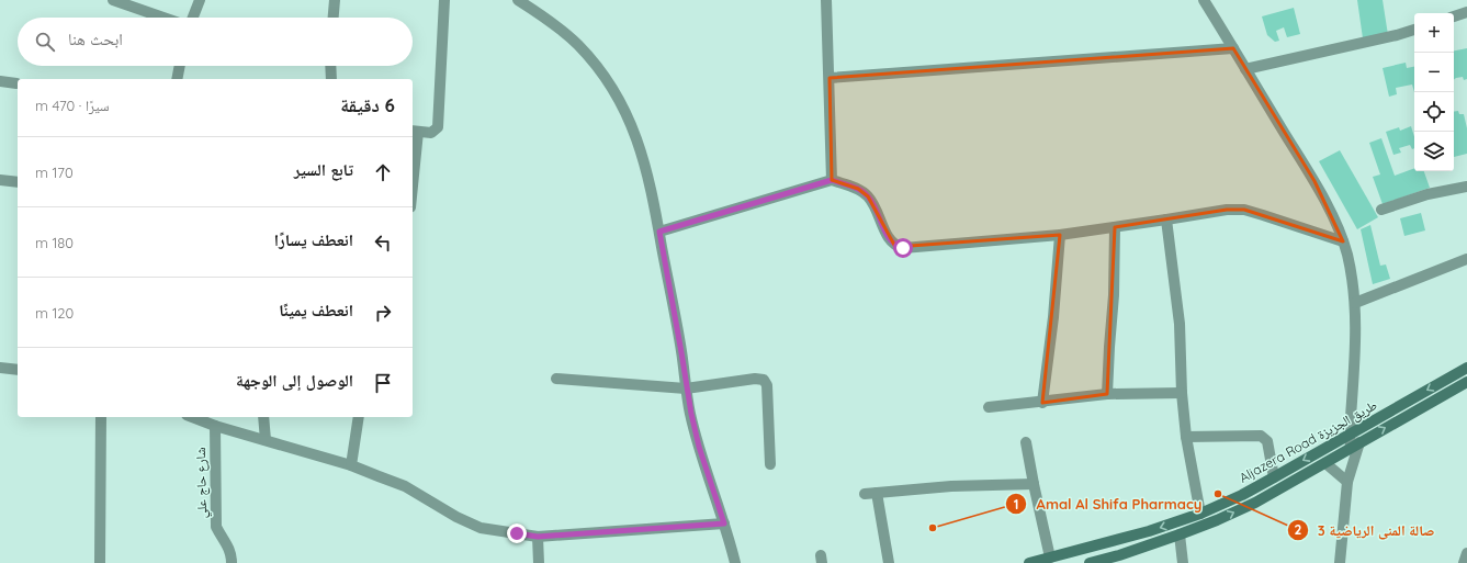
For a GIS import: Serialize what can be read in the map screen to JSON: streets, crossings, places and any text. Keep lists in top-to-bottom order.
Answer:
{
  "streets": {
    "main road": ["Aljazera Road طريق الجزيزة"],
    "street": ["شارع حاج علي"]
  },
  "places": ["صالة المنى الرياضية 3", "Amal Al Shifa Pharmacy"],
  "page": {
    "map_buttons": ["+", "−"],
    "search": "ابحث هنا",
    "heading": ["6 دقيقة", "سيرًا · 470 m"],
    "list": [
      ["تابع السير", "170 m"],
      ["انعطف يسارًا", "180 m"],
      ["انعطف يمينًا", "120 m"],
      "الوصول إلى الوجهة"
    ]
  }
}
